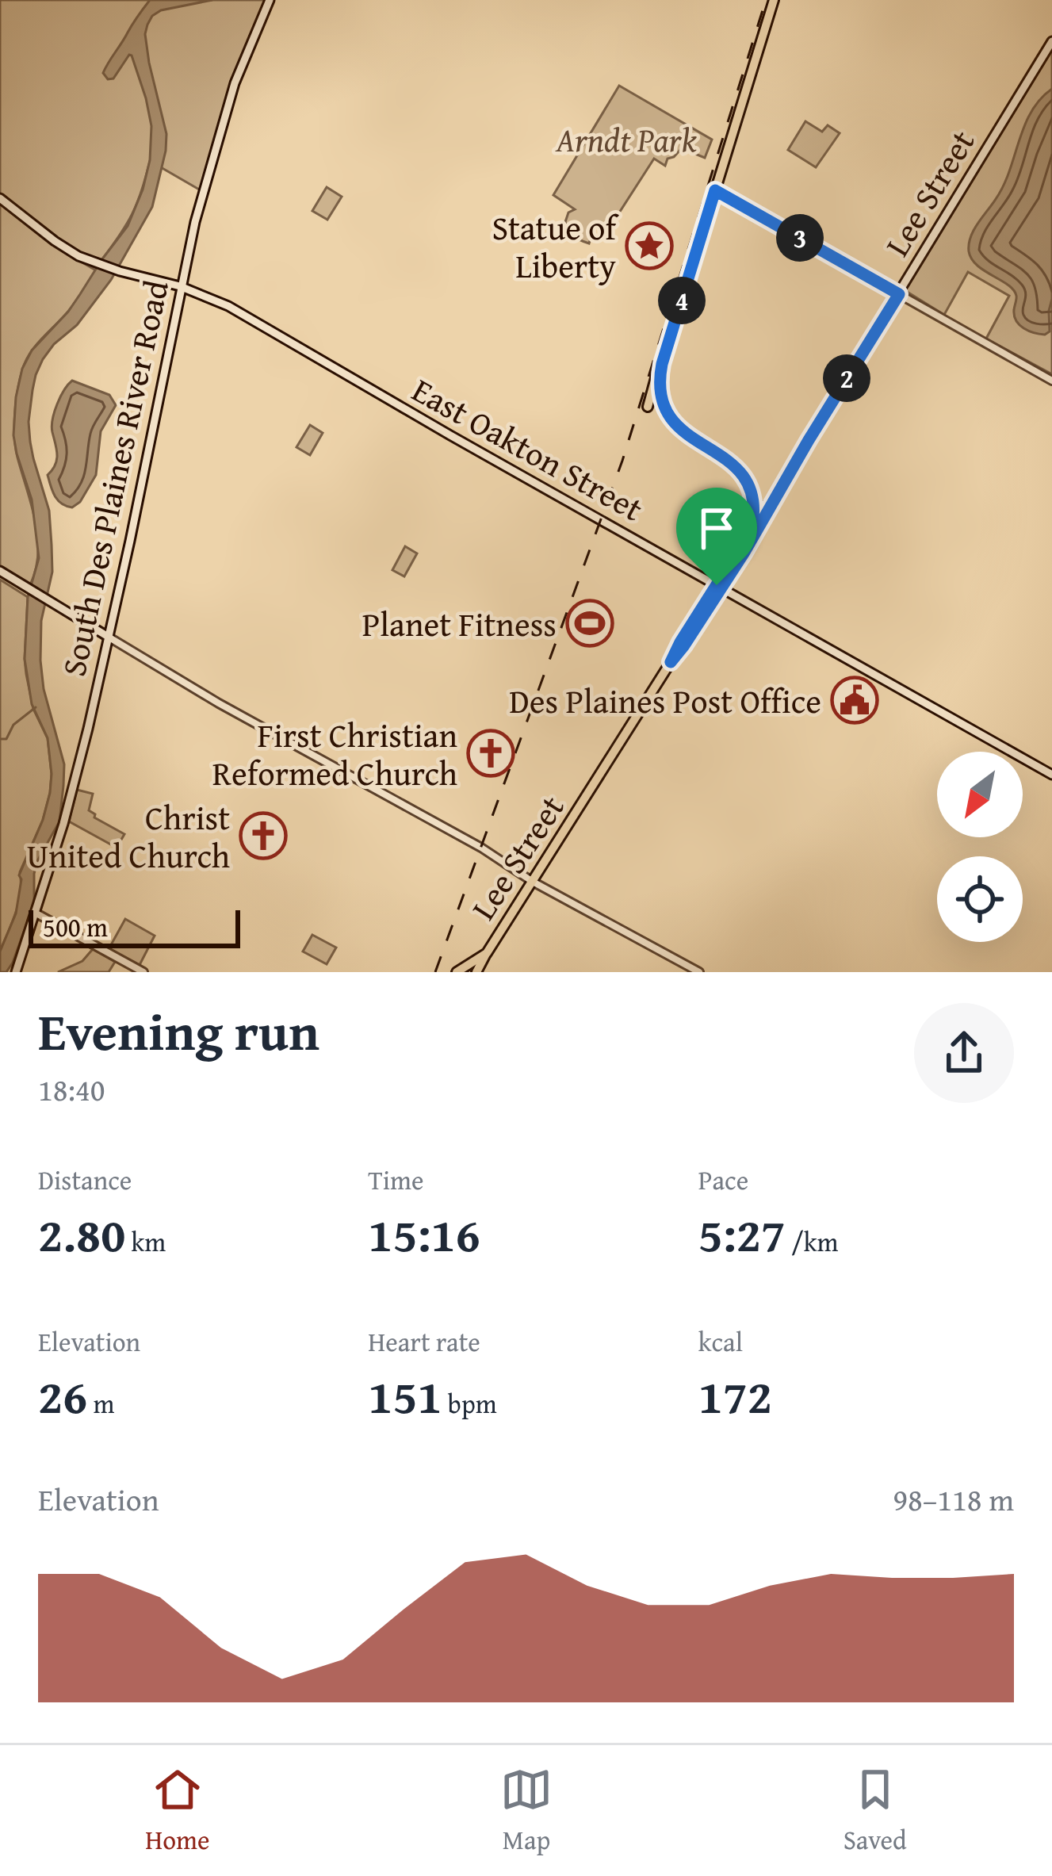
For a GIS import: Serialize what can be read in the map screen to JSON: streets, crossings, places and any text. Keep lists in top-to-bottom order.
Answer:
{
  "streets": {
    "main road": ["Lee Street", "East Oakton Street", "South Des Plaines River Road"]
  },
  "crossings": [
    ["Lee Street", "East Oakton Street"],
    ["East Oakton Street", "South Des Plaines River Road"]
  ],
  "parks": ["Arndt Park"],
  "places": {
    "place": ["Statue of Liberty"],
    "sports": ["Planet Fitness"],
    "public building": ["Des Plaines Post Office"],
    "church": ["First Christian Reformed Church", "Christ United Church"]
  },
  "scale_bar": "500 m",
  "north": "bottom left",
  "page": {
    "pins": ["3", "4", "2"],
    "scale": "500 m",
    "heading": ["Evening run", "18:40"],
    "stats": [
      ["Distance", "2.80 km"],
      ["Time", "15:16"],
      ["Pace", "5:27 /km"],
      ["Elevation", "26 m"],
      ["Heart rate", "151 bpm"],
      ["kcal", "172"]
    ],
    "chart": ["Elevation", "98–118 m"],
    "tabs": ["Home", "Map", "Saved"]
  }
}
